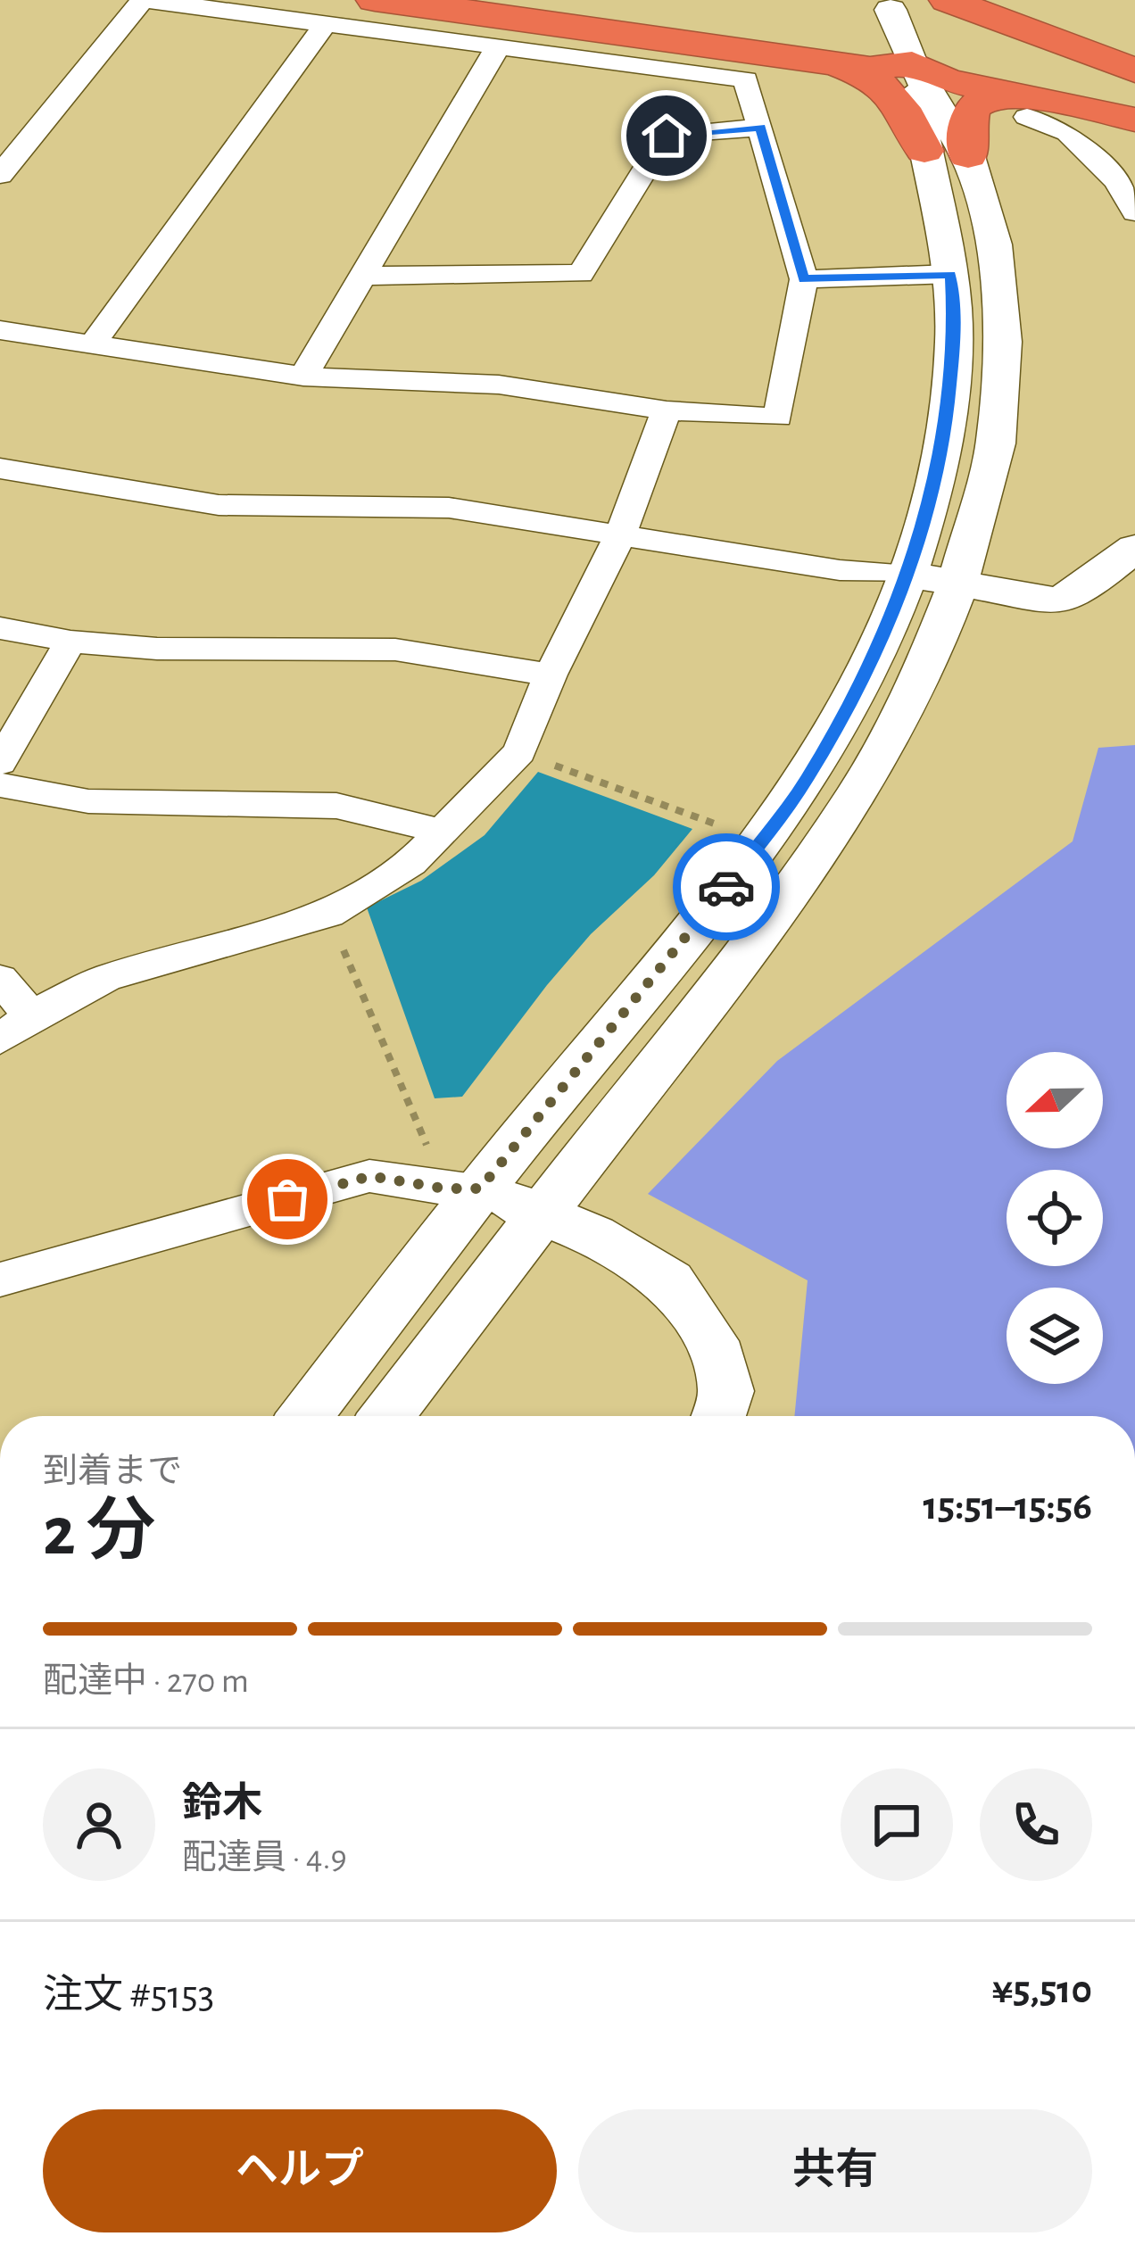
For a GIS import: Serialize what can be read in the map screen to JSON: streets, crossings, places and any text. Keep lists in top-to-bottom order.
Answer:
{
  "north": "left",
  "page": {
    "heading": ["2 分", "到着まで", "15:51–15:56"],
    "panel": [
      "鈴木",
      "配達員 · 4.9",
      "注文 #5153",
      "¥5,510"
    ],
    "bar": "配達中 · 270 m",
    "buttons": ["ヘルプ", "共有"]
  }
}
